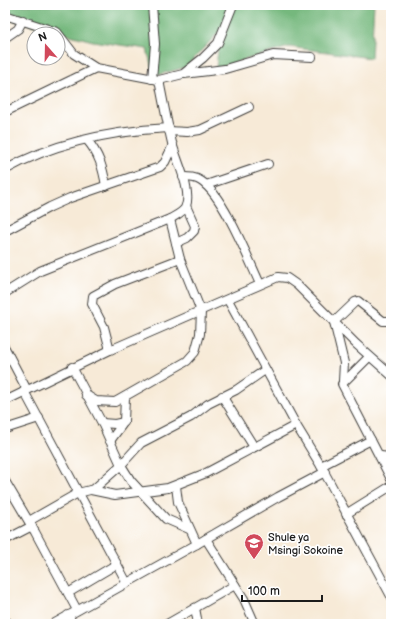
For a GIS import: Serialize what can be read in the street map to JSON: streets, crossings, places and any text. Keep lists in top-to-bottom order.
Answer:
{
  "places": {
    "school or university": ["Shule ya Msingi Sokoine"]
  },
  "scale_bar": "100 m",
  "north": "top"
}
